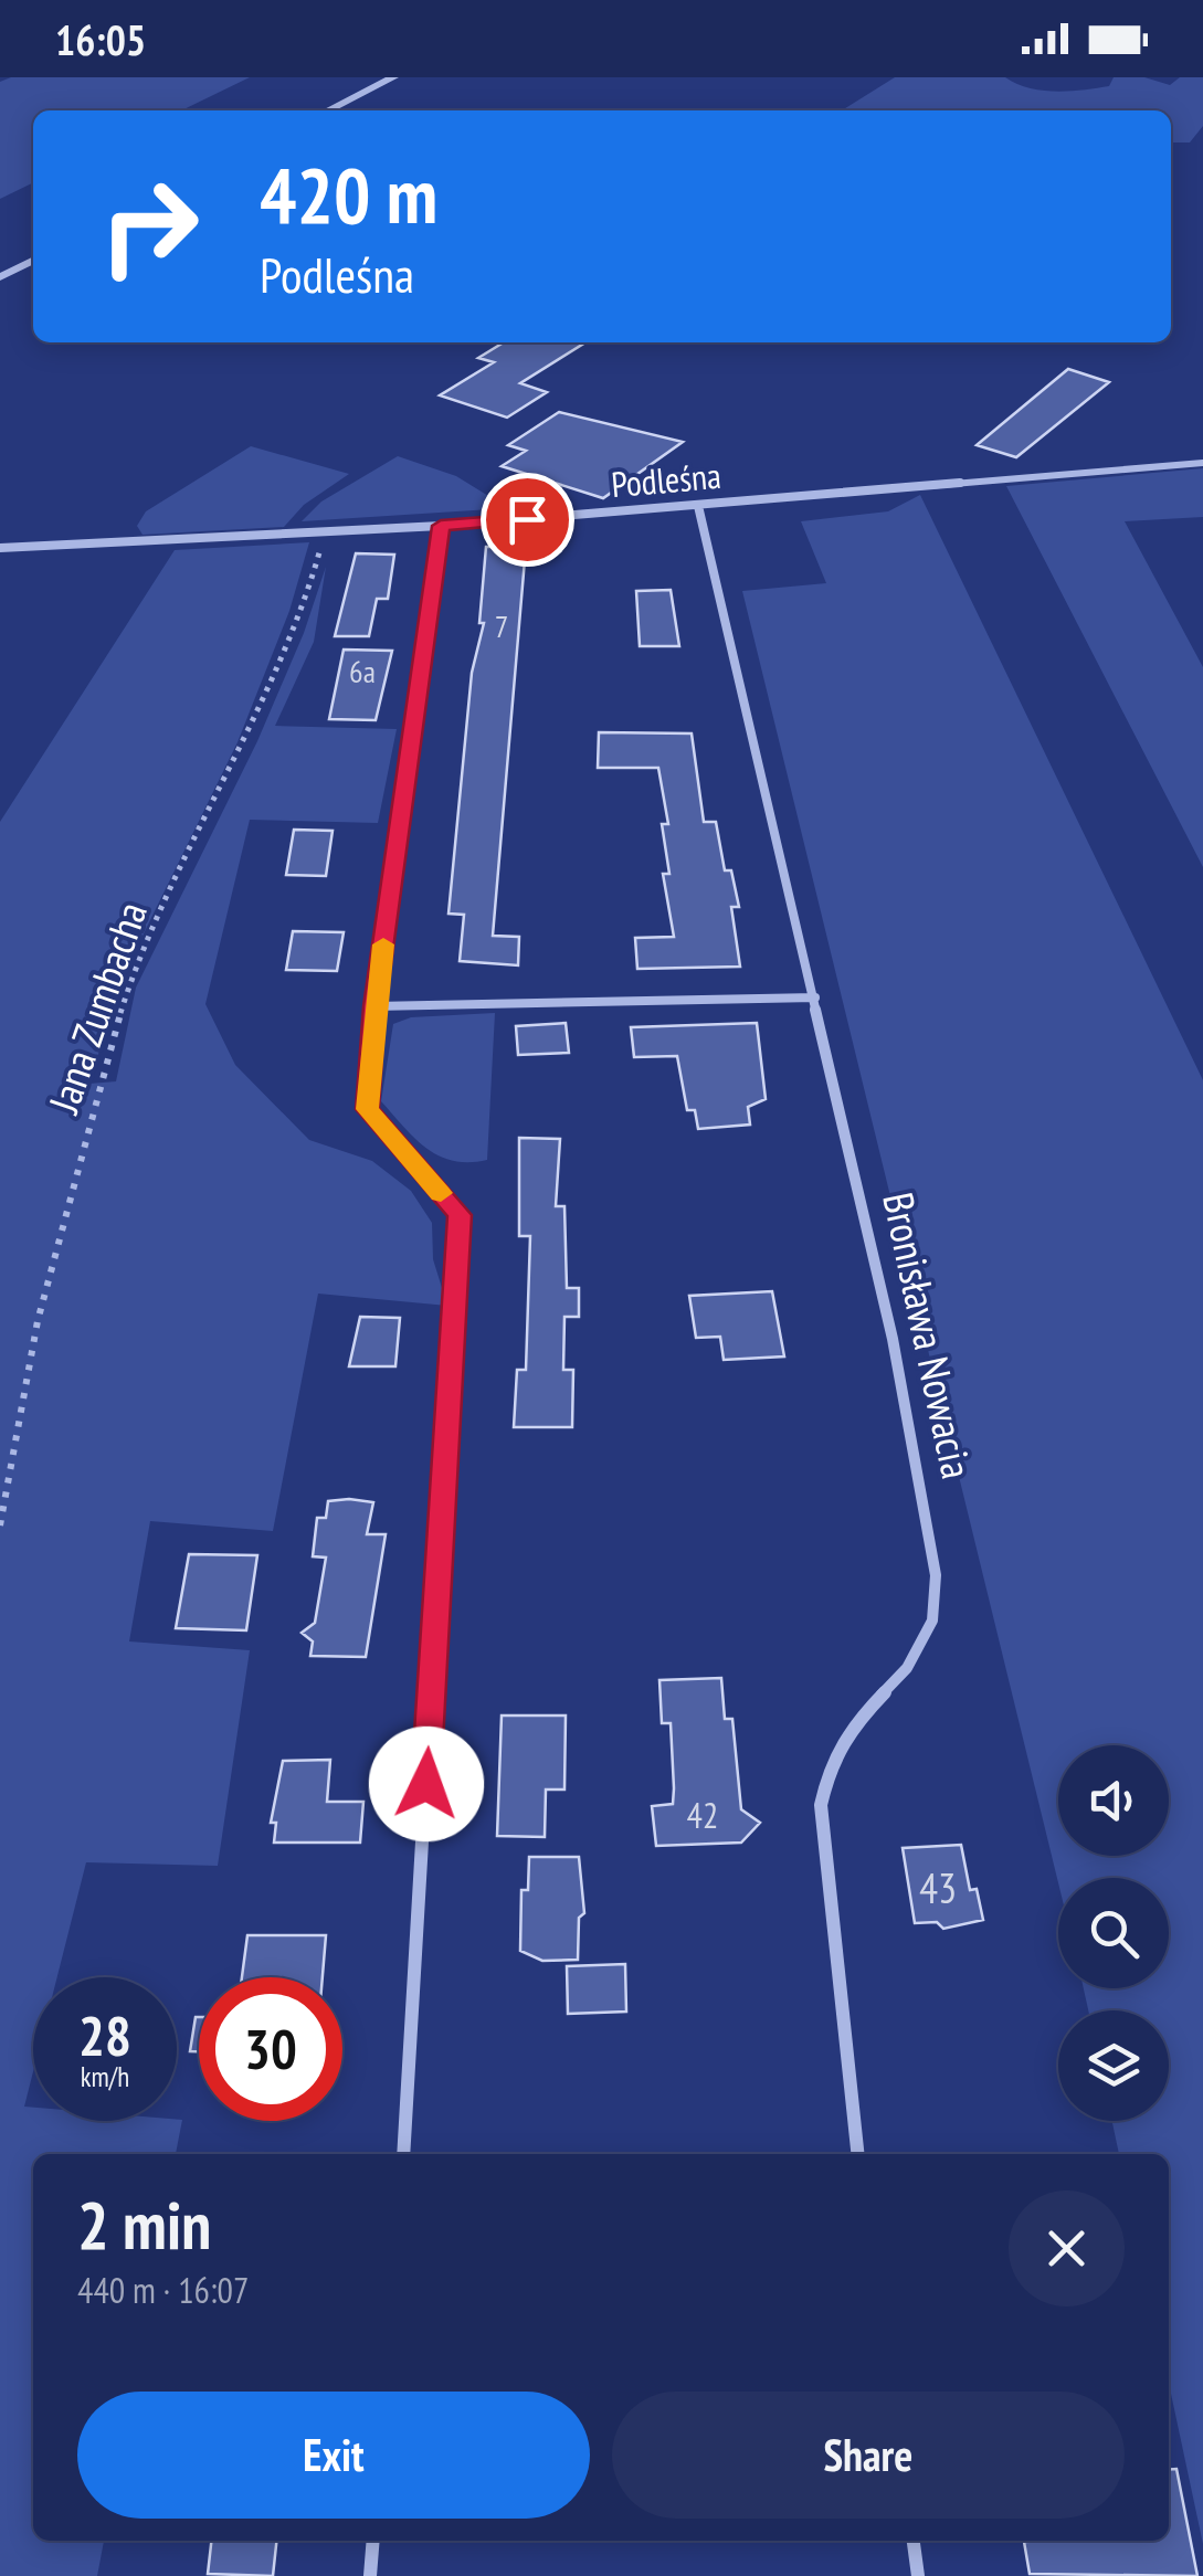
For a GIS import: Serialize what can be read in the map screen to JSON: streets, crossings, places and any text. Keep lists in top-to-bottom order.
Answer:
{
  "streets": {
    "street": ["Podleśna", "Bronisława Nowacia"],
    "path": ["Jana Zumbacha"]
  },
  "crossings": [
    ["Podleśna", "Jana Zumbacha"],
    ["Podleśna", "Bronisława Nowacia"]
  ],
  "house_numbers": [
    "7",
    "6a",
    "42",
    "43"
  ],
  "page": {
    "status": "16:05",
    "turn": ["420 m", "Podleśna"],
    "speed": "28 km/h",
    "limit": "30",
    "heading": ["2 min", "440 m · 16:07"],
    "buttons": ["Exit", "Share"]
  }
}
